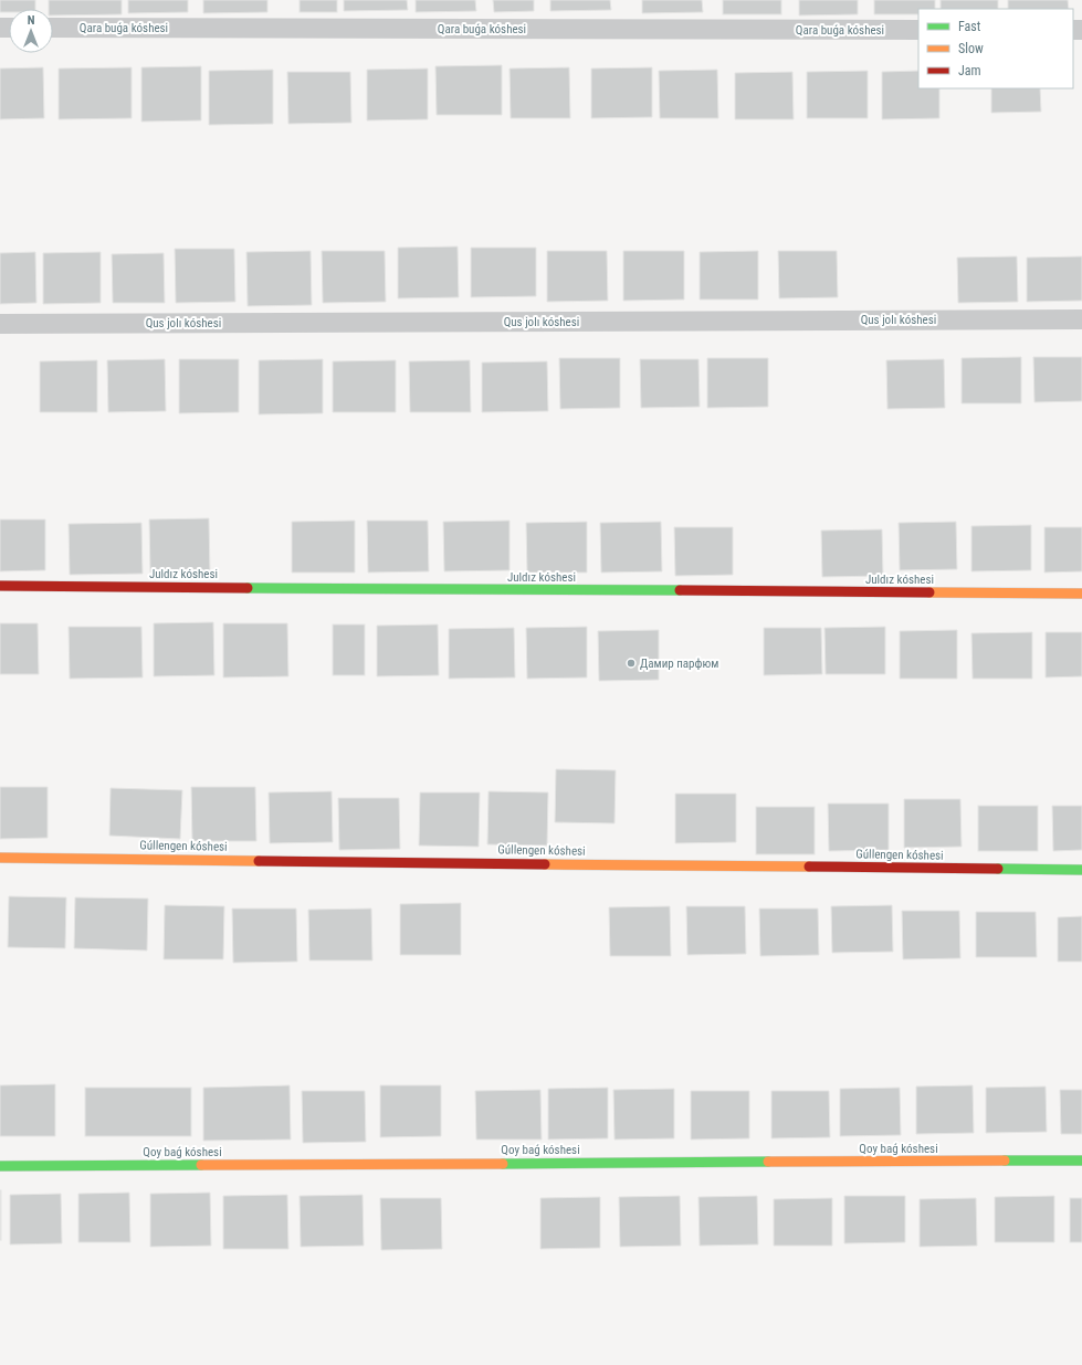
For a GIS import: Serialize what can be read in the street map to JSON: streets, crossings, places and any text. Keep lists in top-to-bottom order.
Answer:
{
  "streets": {
    "street": [
      "Qara buǵa kóshesi",
      "Qus jolı kóshesi",
      "Juldız kóshesi",
      "Gúllengen kóshesi",
      "Qoy baǵ kóshesi"
    ]
  },
  "places": ["Дамир парфюм"],
  "legend": ["Fast", "Slow", "Jam"],
  "north": "top"
}
